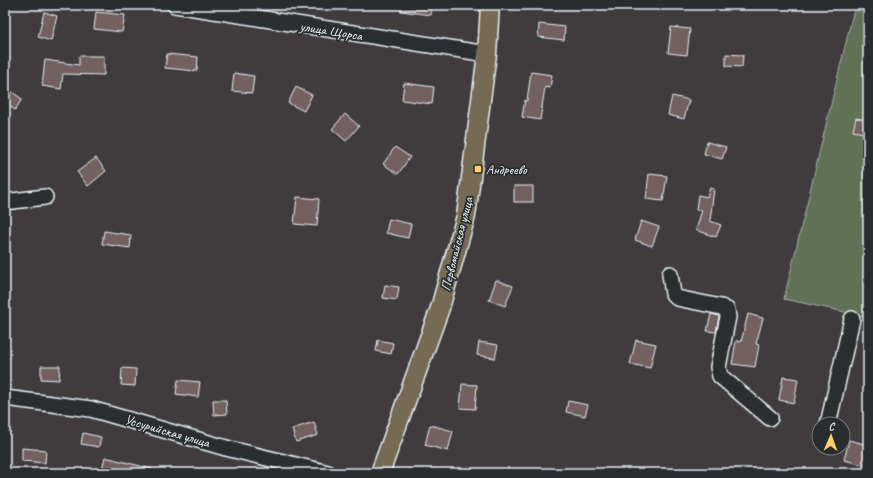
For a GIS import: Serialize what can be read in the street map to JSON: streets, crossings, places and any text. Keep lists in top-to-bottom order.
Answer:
{
  "streets": {
    "main road": ["Первомайская улица"],
    "street": ["улица Щорса", "Уссурийская улица"]
  },
  "crossings": [
    ["улица Щорса", "Первомайская улица"]
  ],
  "places": {
    "transit": ["Андреево"]
  },
  "north": "top"
}
